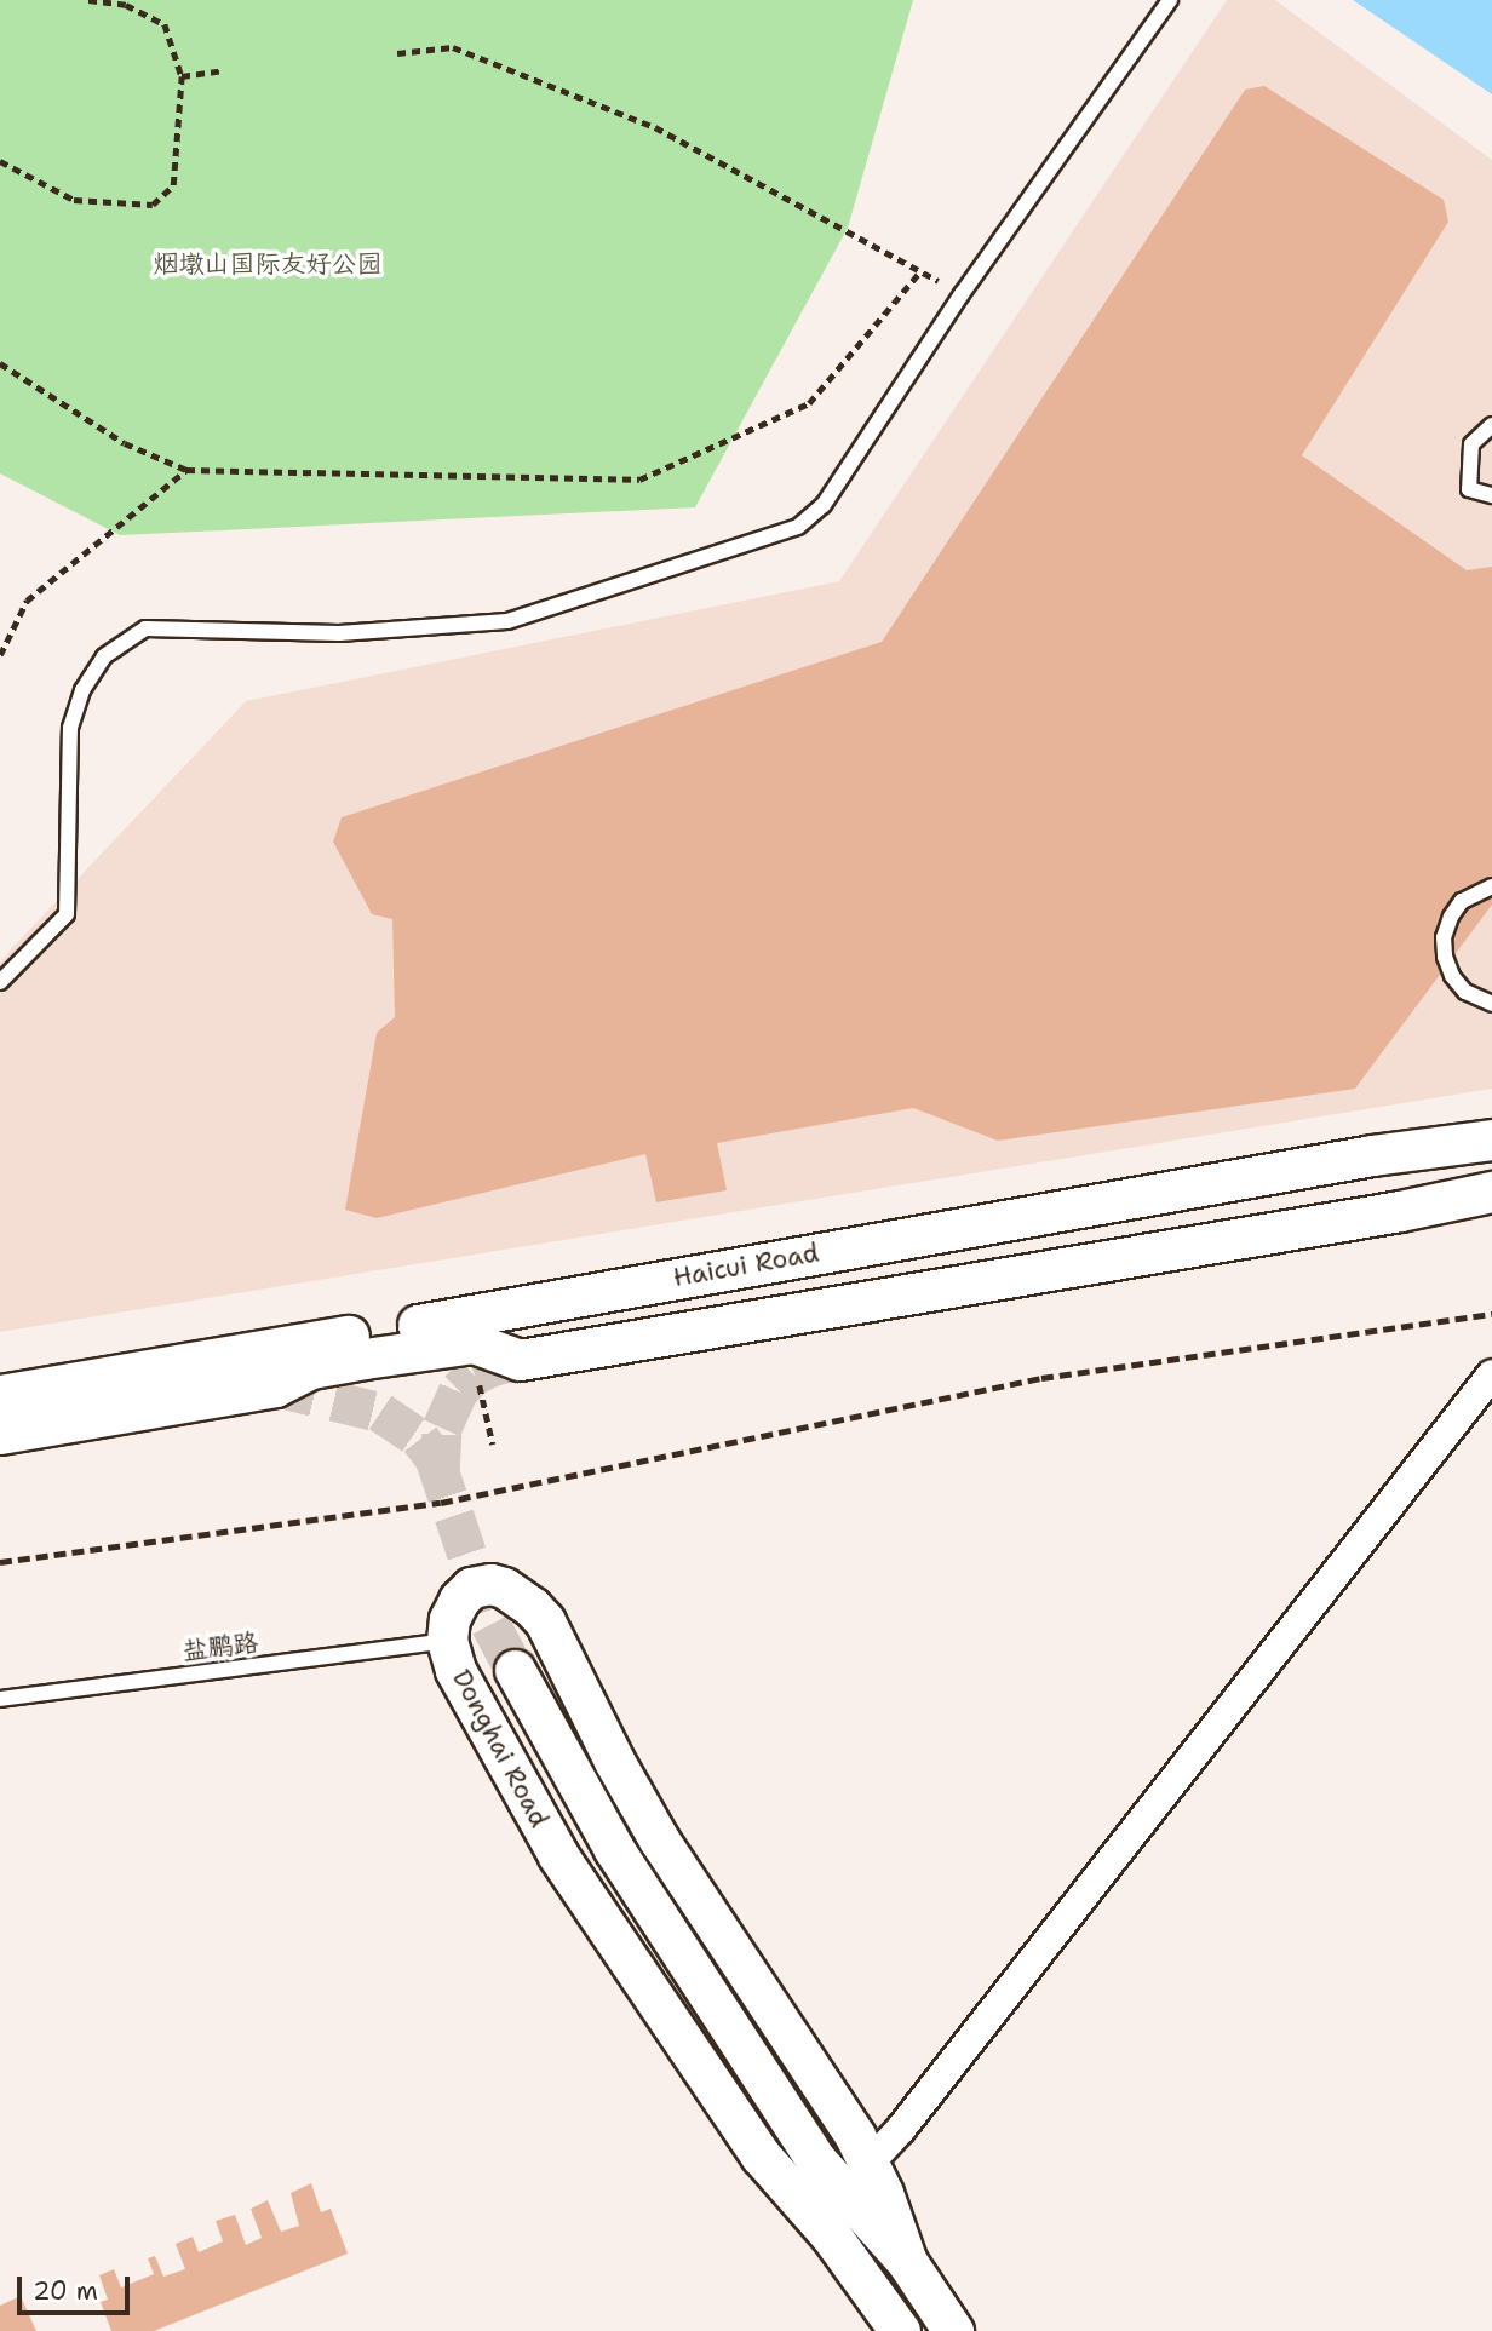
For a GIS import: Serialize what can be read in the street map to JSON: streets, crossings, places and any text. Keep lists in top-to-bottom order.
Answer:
{
  "streets": {
    "street": ["Haicui Road", "Donghai Road"],
    "lane": ["盐鹏路"]
  },
  "crossings": [
    ["盐鹏路", "Donghai Road"]
  ],
  "parks": ["烟墩山国际友好公园"],
  "scale_bar": "20 m"
}
